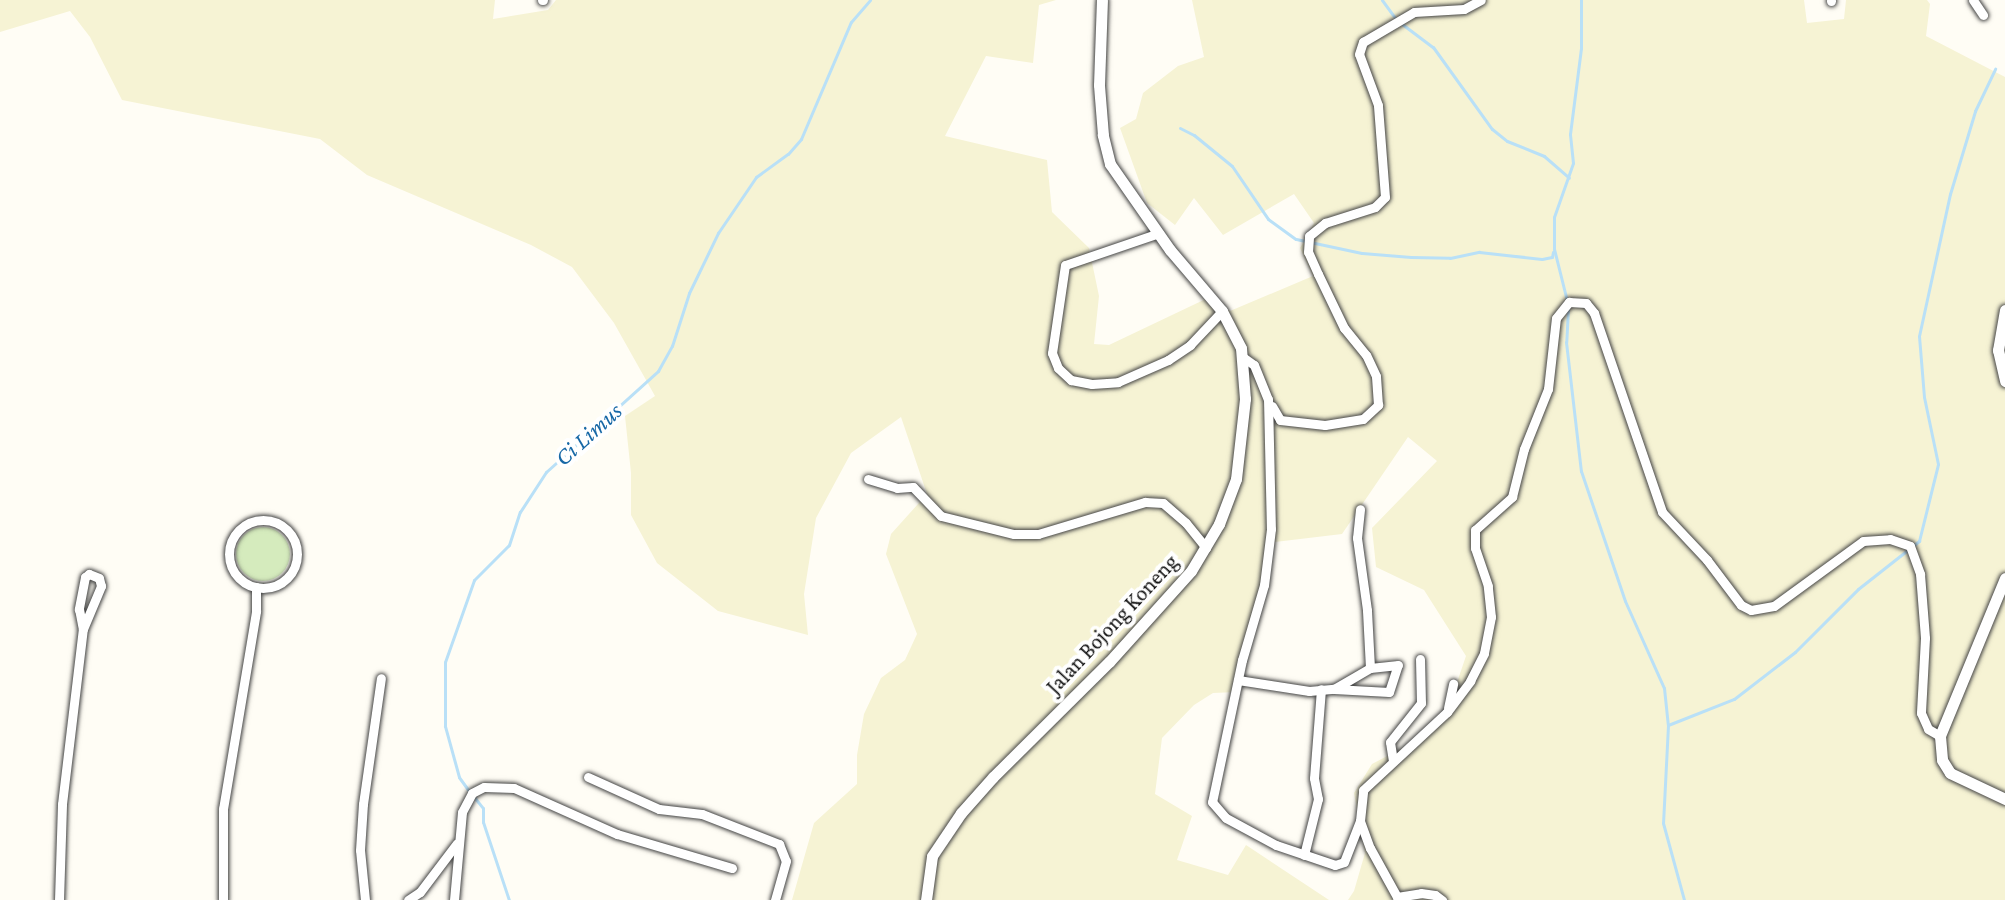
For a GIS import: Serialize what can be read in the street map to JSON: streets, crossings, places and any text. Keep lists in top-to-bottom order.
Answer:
{
  "streets": {
    "street": ["Jalan Bojong Koneng"]
  },
  "water": ["Ci Limus"]
}
